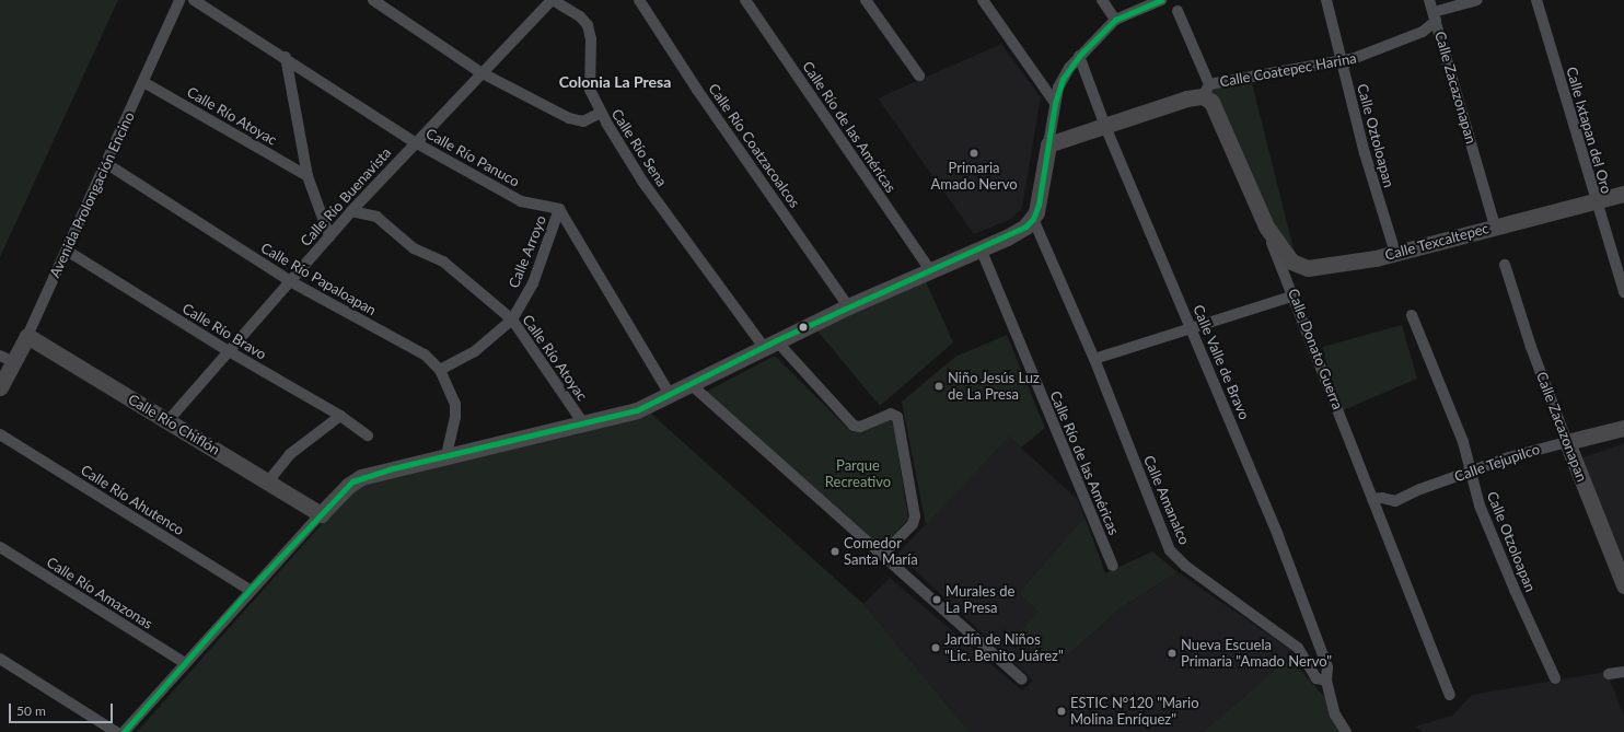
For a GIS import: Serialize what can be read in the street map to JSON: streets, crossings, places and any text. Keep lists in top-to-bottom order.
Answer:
{
  "streets": {
    "street": [
      "Calle Coatepec Harina",
      "Calle Zacazonapan",
      "Calle Río Atoyac",
      "Calle Río de las Américas",
      "Calle Ixtapan del Oro",
      "Calle Oztoloapan",
      "Calle Río Coatzacoalcos",
      "Calle Río Sena",
      "Calle Río Panuco",
      "Avenida Prolongación Encino",
      "Calle Río Buenavista",
      "Calle Texcaltepec",
      "Calle Arroyo",
      "Calle Río Papaloapan",
      "Calle Río Bravo",
      "Calle Donato Guerra",
      "Calle Valle de Bravo",
      "Calle Río Chiflón",
      "Calle Tejupilco",
      "Calle Río Ahutenco",
      "Calle Amanalco",
      "Calle Otzoloapan",
      "Calle Río Amazonas"
    ]
  },
  "crossings": [
    ["Calle Coatepec Harina", "Calle Zacazonapan"],
    ["Calle Coatepec Harina", "Calle Oztoloapan"],
    ["Calle Coatepec Harina", "Calle Donato Guerra"],
    ["Calle Coatepec Harina", "Calle Valle de Bravo"],
    ["Calle Zacazonapan", "Calle Texcaltepec"],
    ["Calle Zacazonapan", "Calle Tejupilco"],
    ["Calle Río Atoyac", "Avenida Prolongación Encino"],
    ["Calle Río Atoyac", "Calle Río Buenavista"],
    ["Calle Río Atoyac", "Calle Arroyo"],
    ["Calle Ixtapan del Oro", "Calle Texcaltepec"],
    ["Calle Oztoloapan", "Calle Texcaltepec"],
    ["Calle Río Sena", "Calle Río Buenavista"],
    ["Calle Río Panuco", "Calle Río Buenavista"],
    ["Calle Río Panuco", "Calle Arroyo"],
    ["Avenida Prolongación Encino", "Calle Río Papaloapan"],
    ["Avenida Prolongación Encino", "Calle Río Bravo"],
    ["Avenida Prolongación Encino", "Calle Río Chiflón"],
    ["Calle Río Buenavista", "Calle Río Papaloapan"],
    ["Calle Río Buenavista", "Calle Río Bravo"],
    ["Calle Río Buenavista", "Calle Río Chiflón"],
    ["Calle Texcaltepec", "Calle Donato Guerra"],
    ["Calle Arroyo", "Calle Río Papaloapan"],
    ["Calle Donato Guerra", "Calle Tejupilco"],
    ["Calle Valle de Bravo", "Calle Amanalco"],
    ["Calle Tejupilco", "Calle Otzoloapan"]
  ],
  "districts": ["Colonia La Presa"],
  "parks": ["Parque Recreativo"],
  "places": [
    "Primaria Amado Nervo",
    "Niño Jesús Luz de La Presa",
    "Comedor Santa María",
    "Murales de La Presa",
    "Jardín de Niños \"Lic. Benito Juárez\"",
    "Nueva Escuela Primaria \"Amado Nervo\"",
    "ESTIC N°120 \"Mario Molina Enríquez\""
  ],
  "scale_bar": "50 m"
}
